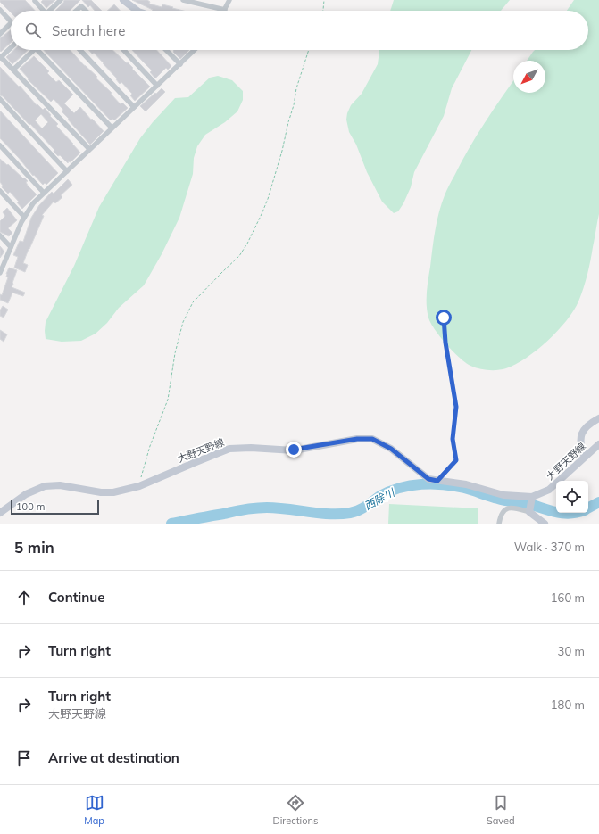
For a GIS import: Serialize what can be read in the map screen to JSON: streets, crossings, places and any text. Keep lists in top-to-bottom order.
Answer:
{
  "streets": {
    "main road": ["大野天野線"]
  },
  "water": ["西除川"],
  "scale_bar": "100 m",
  "north": "bottom left",
  "page": {
    "search": "Search here",
    "scale": "100 m",
    "heading": ["5 min", "Walk · 370 m"],
    "list": [
      ["Continue", "160 m"],
      ["Turn right", "30 m"],
      ["Turn right", "大野天野線", "180 m"],
      "Arrive at destination"
    ],
    "nav": ["Map", "Directions", "Saved"]
  }
}
